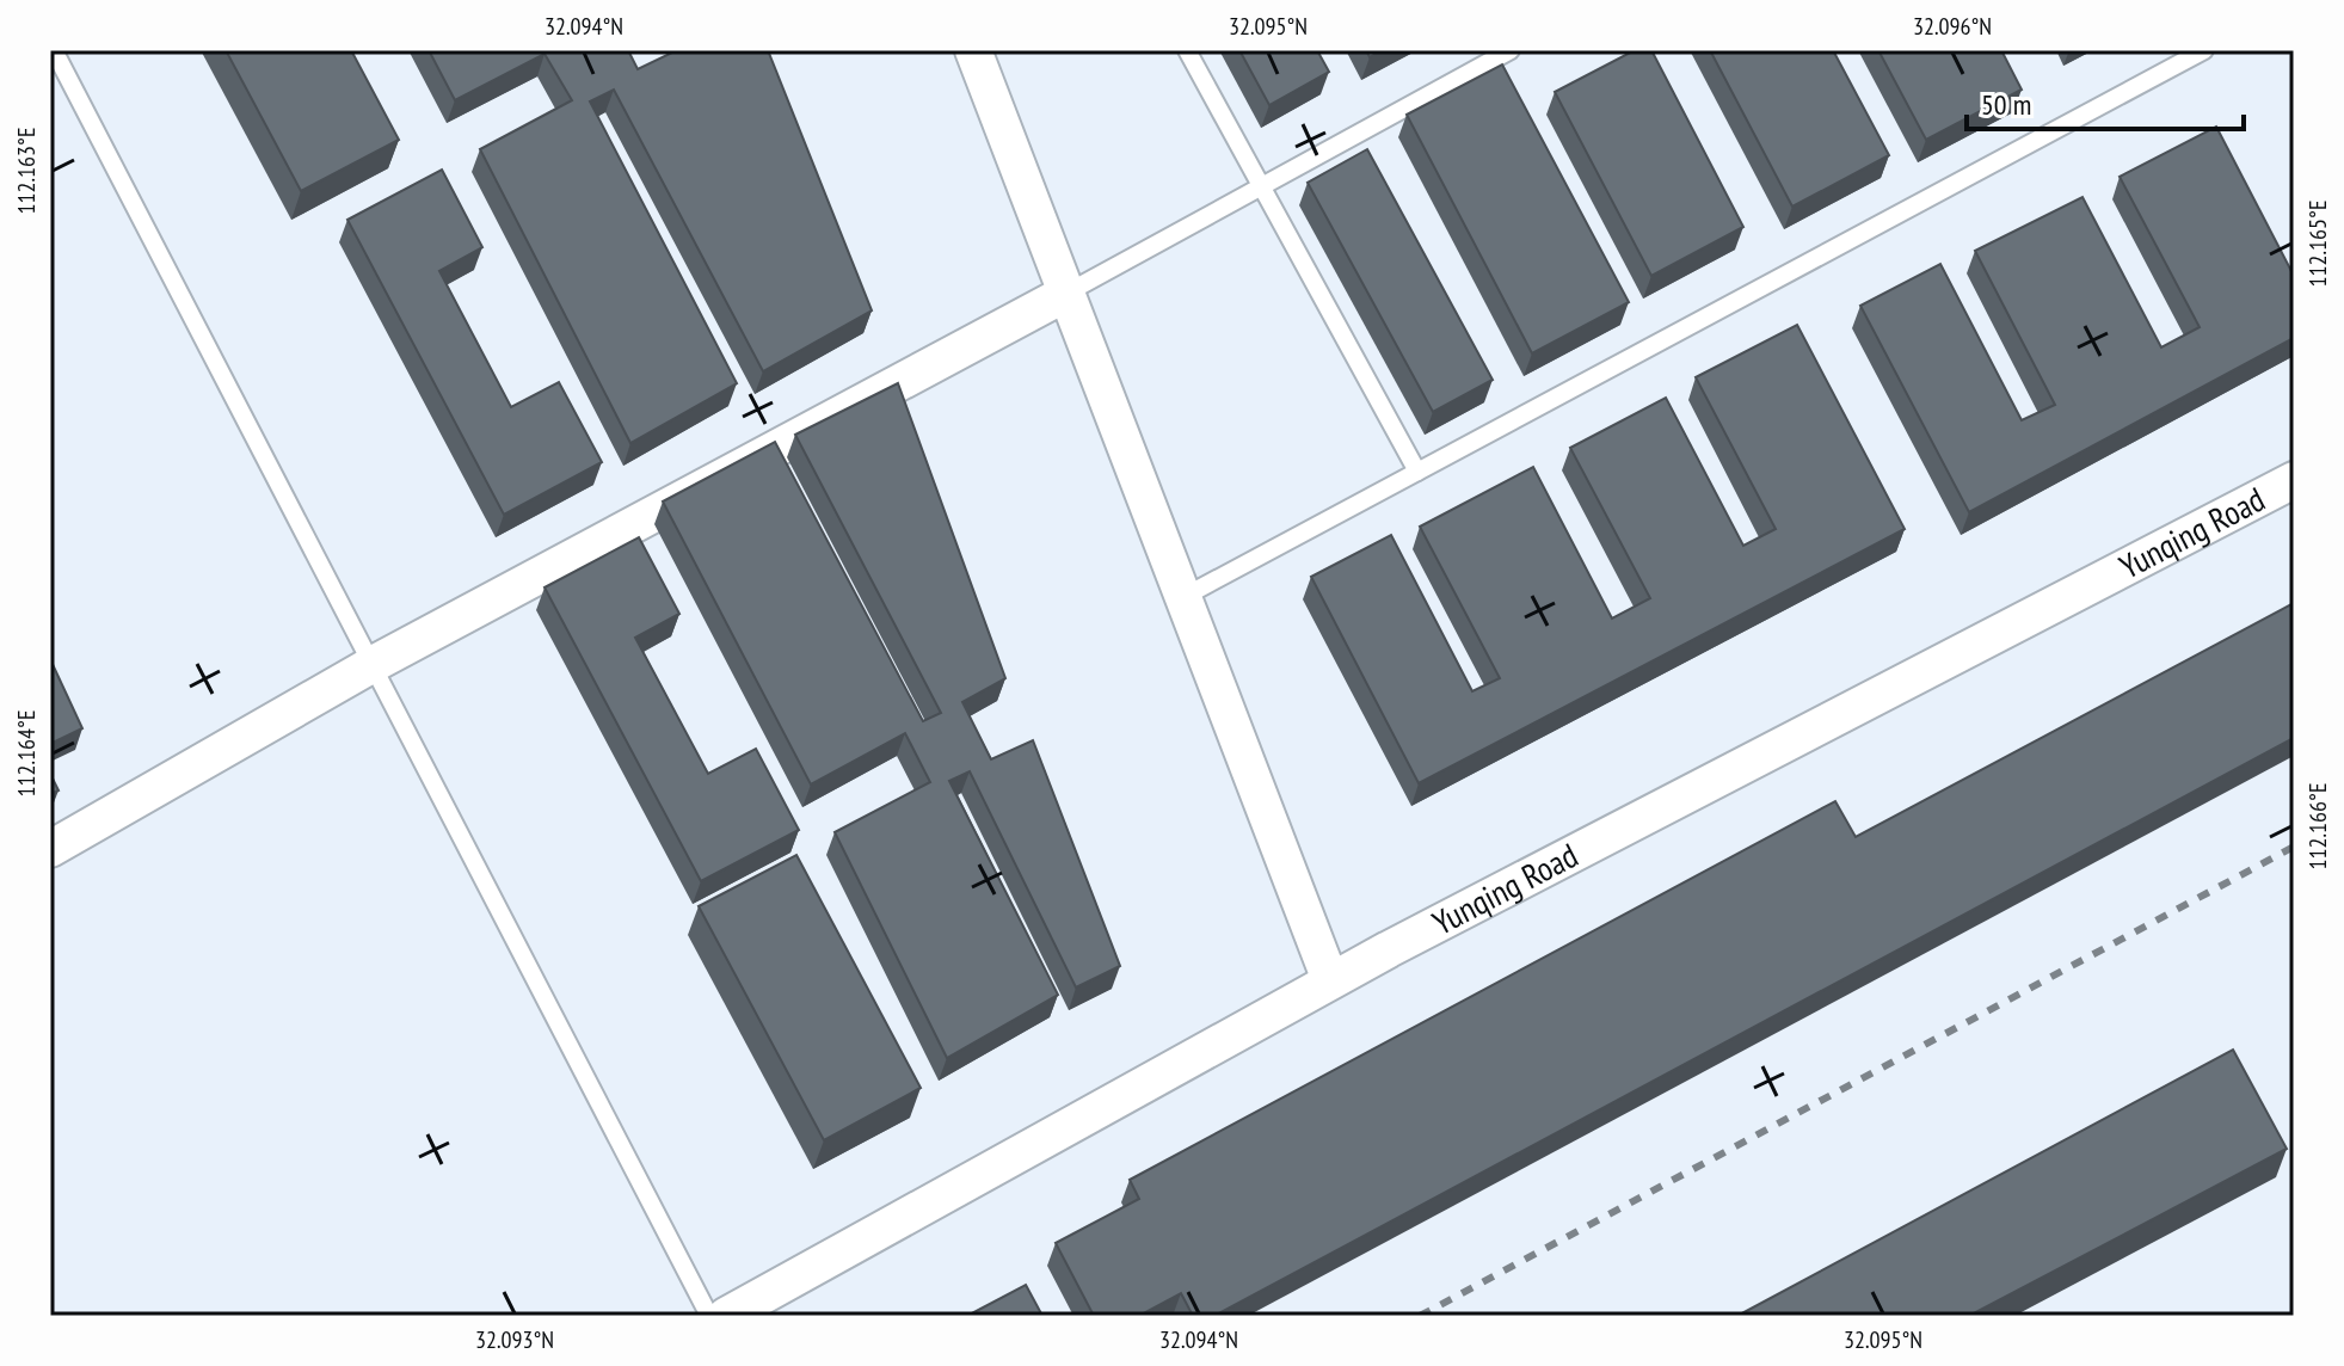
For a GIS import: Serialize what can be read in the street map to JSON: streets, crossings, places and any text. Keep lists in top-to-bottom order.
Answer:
{
  "streets": {
    "street": ["Yunqing Road"]
  },
  "scale_bar": "50 m",
  "coordinates": [
    "32.094°N",
    "32.095°N",
    "32.096°N",
    "112.163°E",
    "112.165°E",
    "112.164°E",
    "112.166°E",
    "32.093°N"
  ]
}
